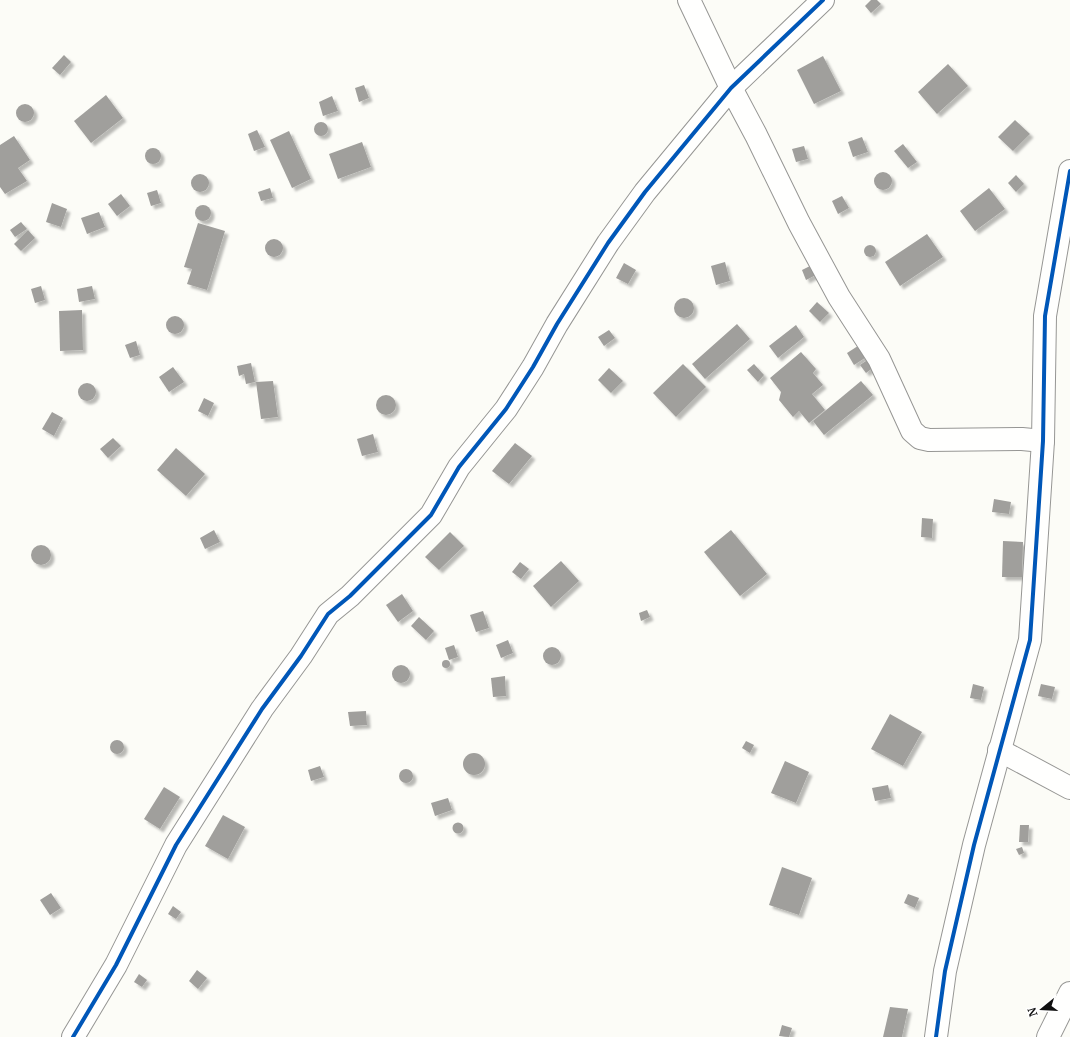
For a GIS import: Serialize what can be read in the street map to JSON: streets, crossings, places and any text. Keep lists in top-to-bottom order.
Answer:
{
  "north": "left"
}
